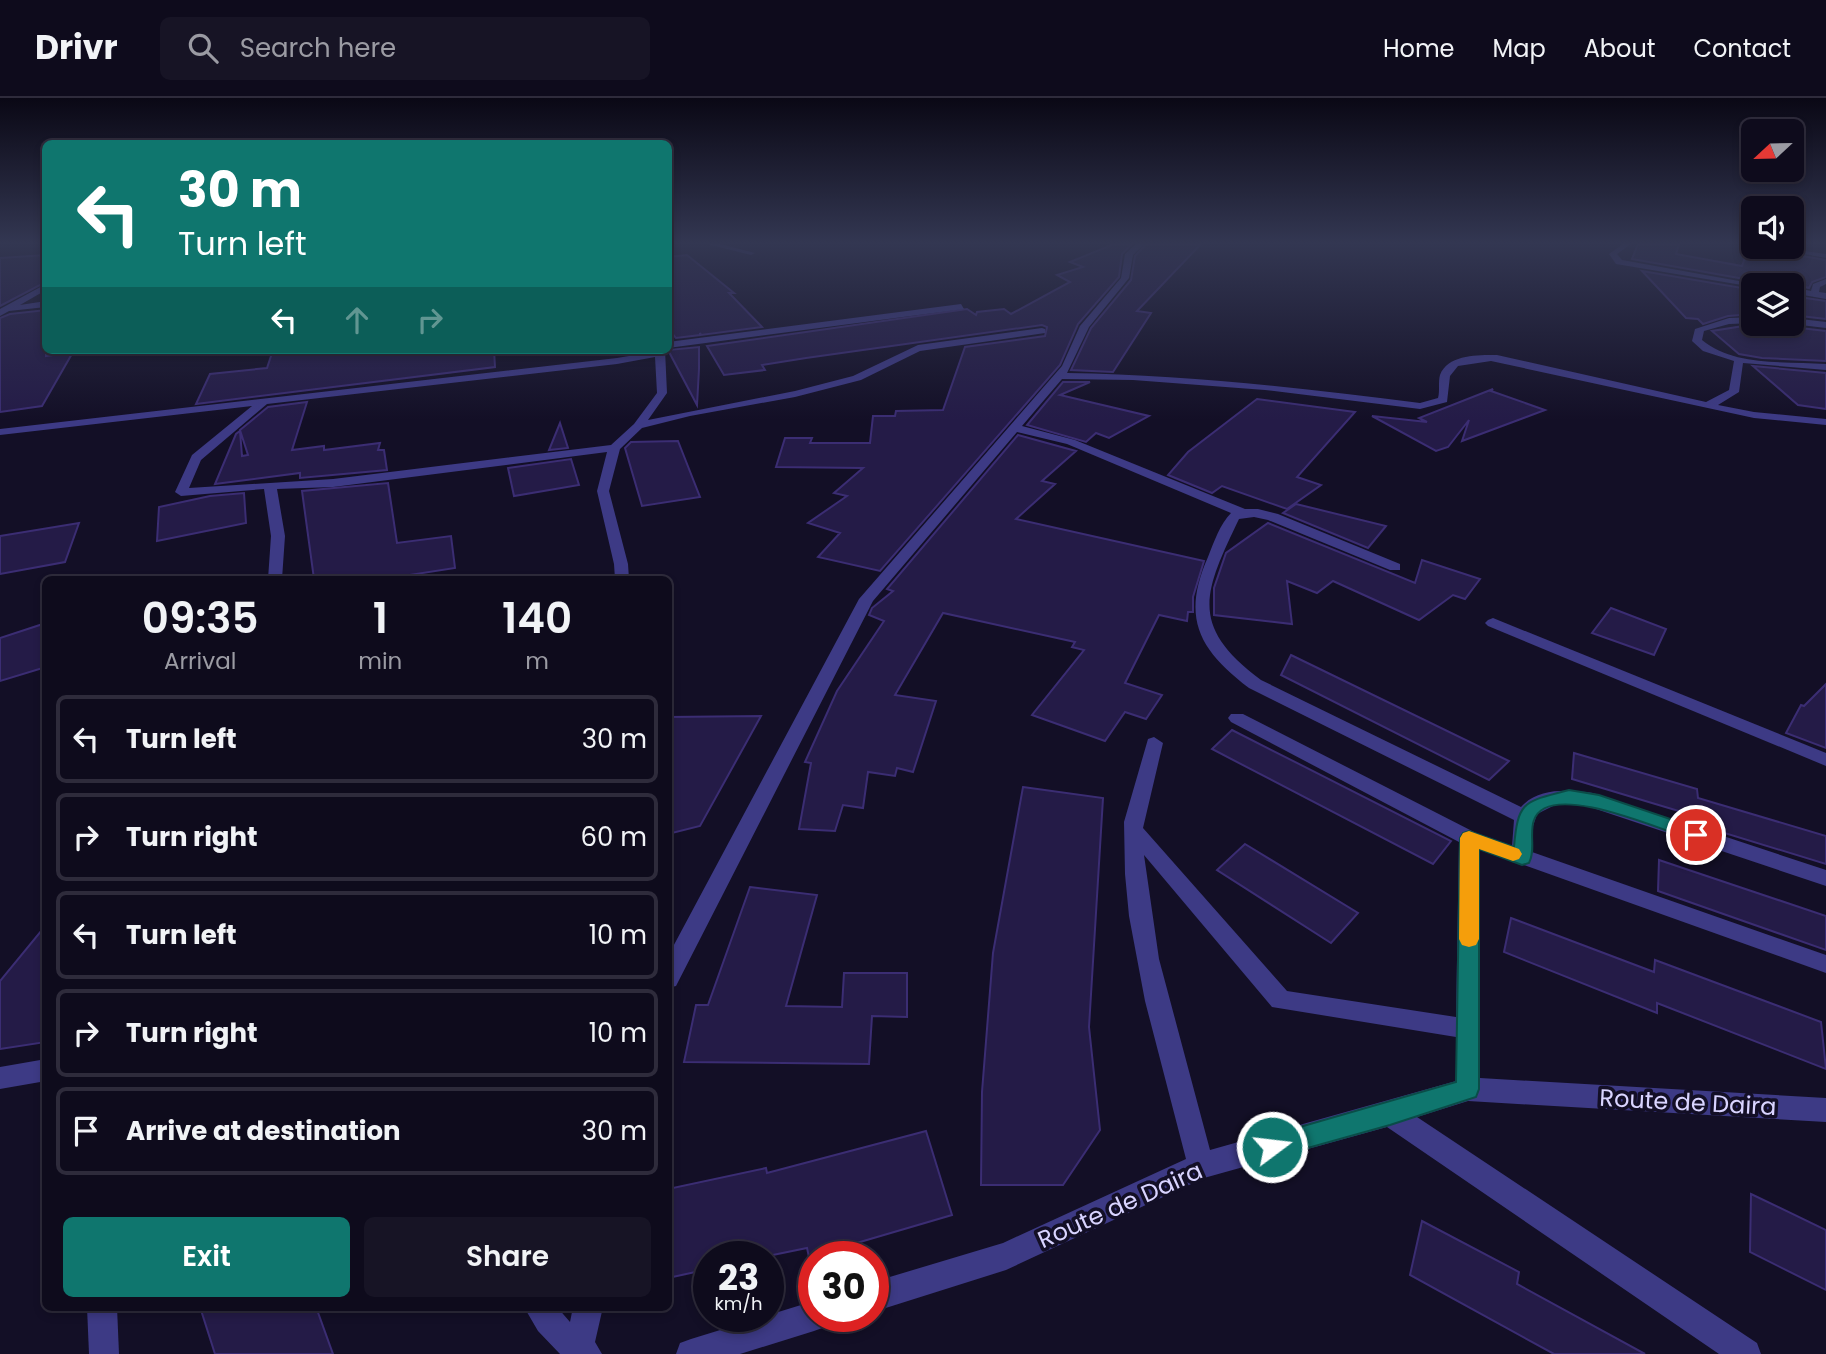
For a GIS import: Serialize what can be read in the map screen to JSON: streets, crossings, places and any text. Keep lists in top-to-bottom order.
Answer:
{
  "streets": {
    "street": ["Route de Daira"]
  },
  "north": "left",
  "page": {
    "header": "Drivr",
    "search": "Search here",
    "nav": [
      "Home",
      "Map",
      "About",
      "Contact"
    ],
    "turn": ["30 m", "Turn left"],
    "eta": [
      "09:35",
      "Arrival",
      "1",
      "min",
      "140",
      "m"
    ],
    "list": [
      {
        "name": "Turn left",
        "value": "30 m"
      },
      {
        "name": "Turn right",
        "value": "60 m"
      },
      {
        "name": "Turn left",
        "value": "10 m"
      },
      {
        "name": "Turn right",
        "value": "10 m"
      },
      {
        "name": "Arrive at destination",
        "value": "30 m"
      }
    ],
    "buttons": ["Exit", "Share"],
    "speed": "23 km/h",
    "limit": "30"
  }
}
